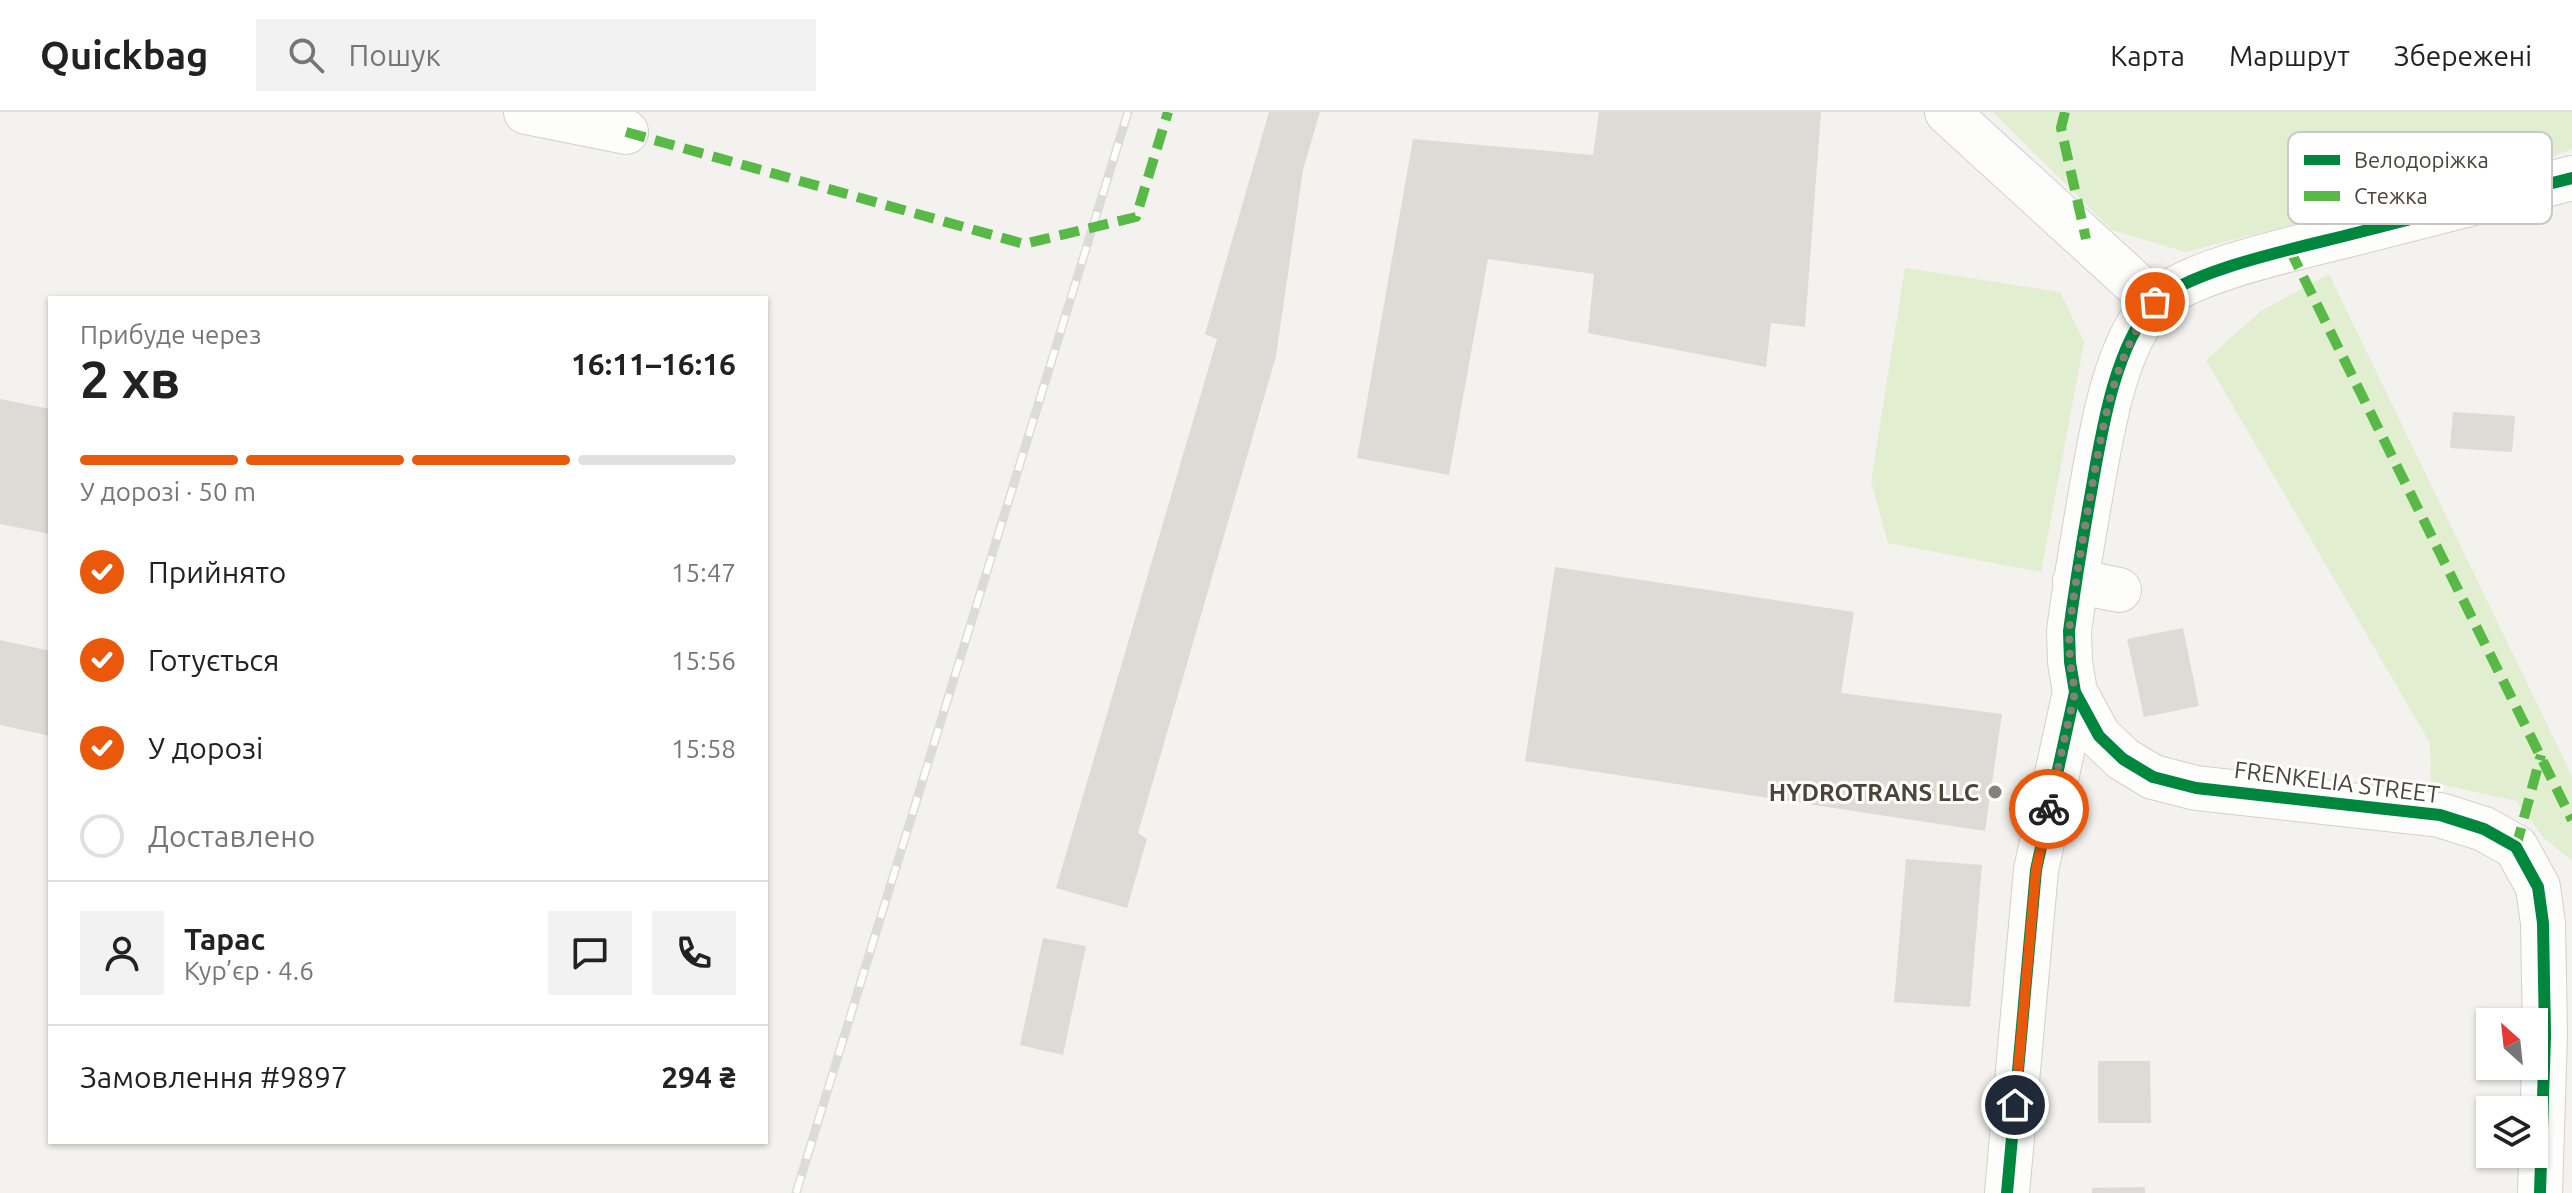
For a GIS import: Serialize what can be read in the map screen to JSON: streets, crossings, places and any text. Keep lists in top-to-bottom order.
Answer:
{
  "streets": {
    "street": ["FRENKELIA STREET"]
  },
  "places": ["HYDROTRANS LLC"],
  "legend": ["Велодоріжка", "Стежка"],
  "north": "top left",
  "page": {
    "header": "Quickbag",
    "search": "Пошук",
    "nav": ["Карта", "Маршрут", "Збережені"],
    "heading": ["2 хв", "Прибуде через", "16:11–16:16"],
    "panel": [
      "Тарас",
      "Кур’єр · 4.6",
      "Замовлення #9897",
      "294 ₴"
    ],
    "bar": "У дорозі · 50 m",
    "list": [
      ["Прийнято", "15:47"],
      ["Готується", "15:56"],
      ["У дорозі", "15:58"],
      "Доставлено"
    ]
  }
}
